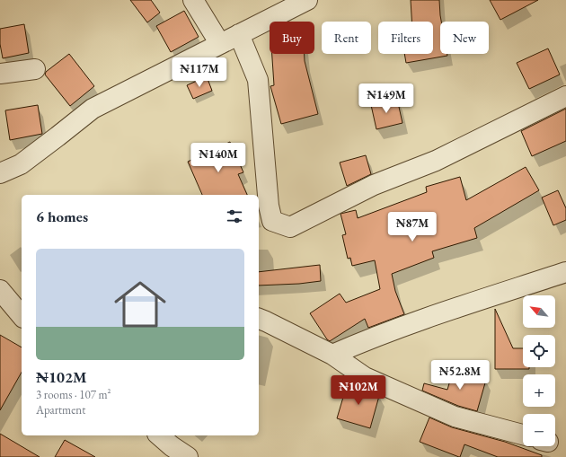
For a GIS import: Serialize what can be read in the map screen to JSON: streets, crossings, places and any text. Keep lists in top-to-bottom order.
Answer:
{
  "north": "top left",
  "page": {
    "chip": [
      "Buy",
      "Rent",
      "Filters",
      "New"
    ],
    "price": [
      "₦117M",
      "₦149M",
      "₦140M",
      "₦87M",
      "₦52.8M",
      "₦102M"
    ],
    "heading": "6 homes",
    "list": [
      {
        "name": "₦102M",
        "note": "3 rooms · 107 m² · Apartment"
      }
    ],
    "map_buttons": ["+", "−"]
  }
}
